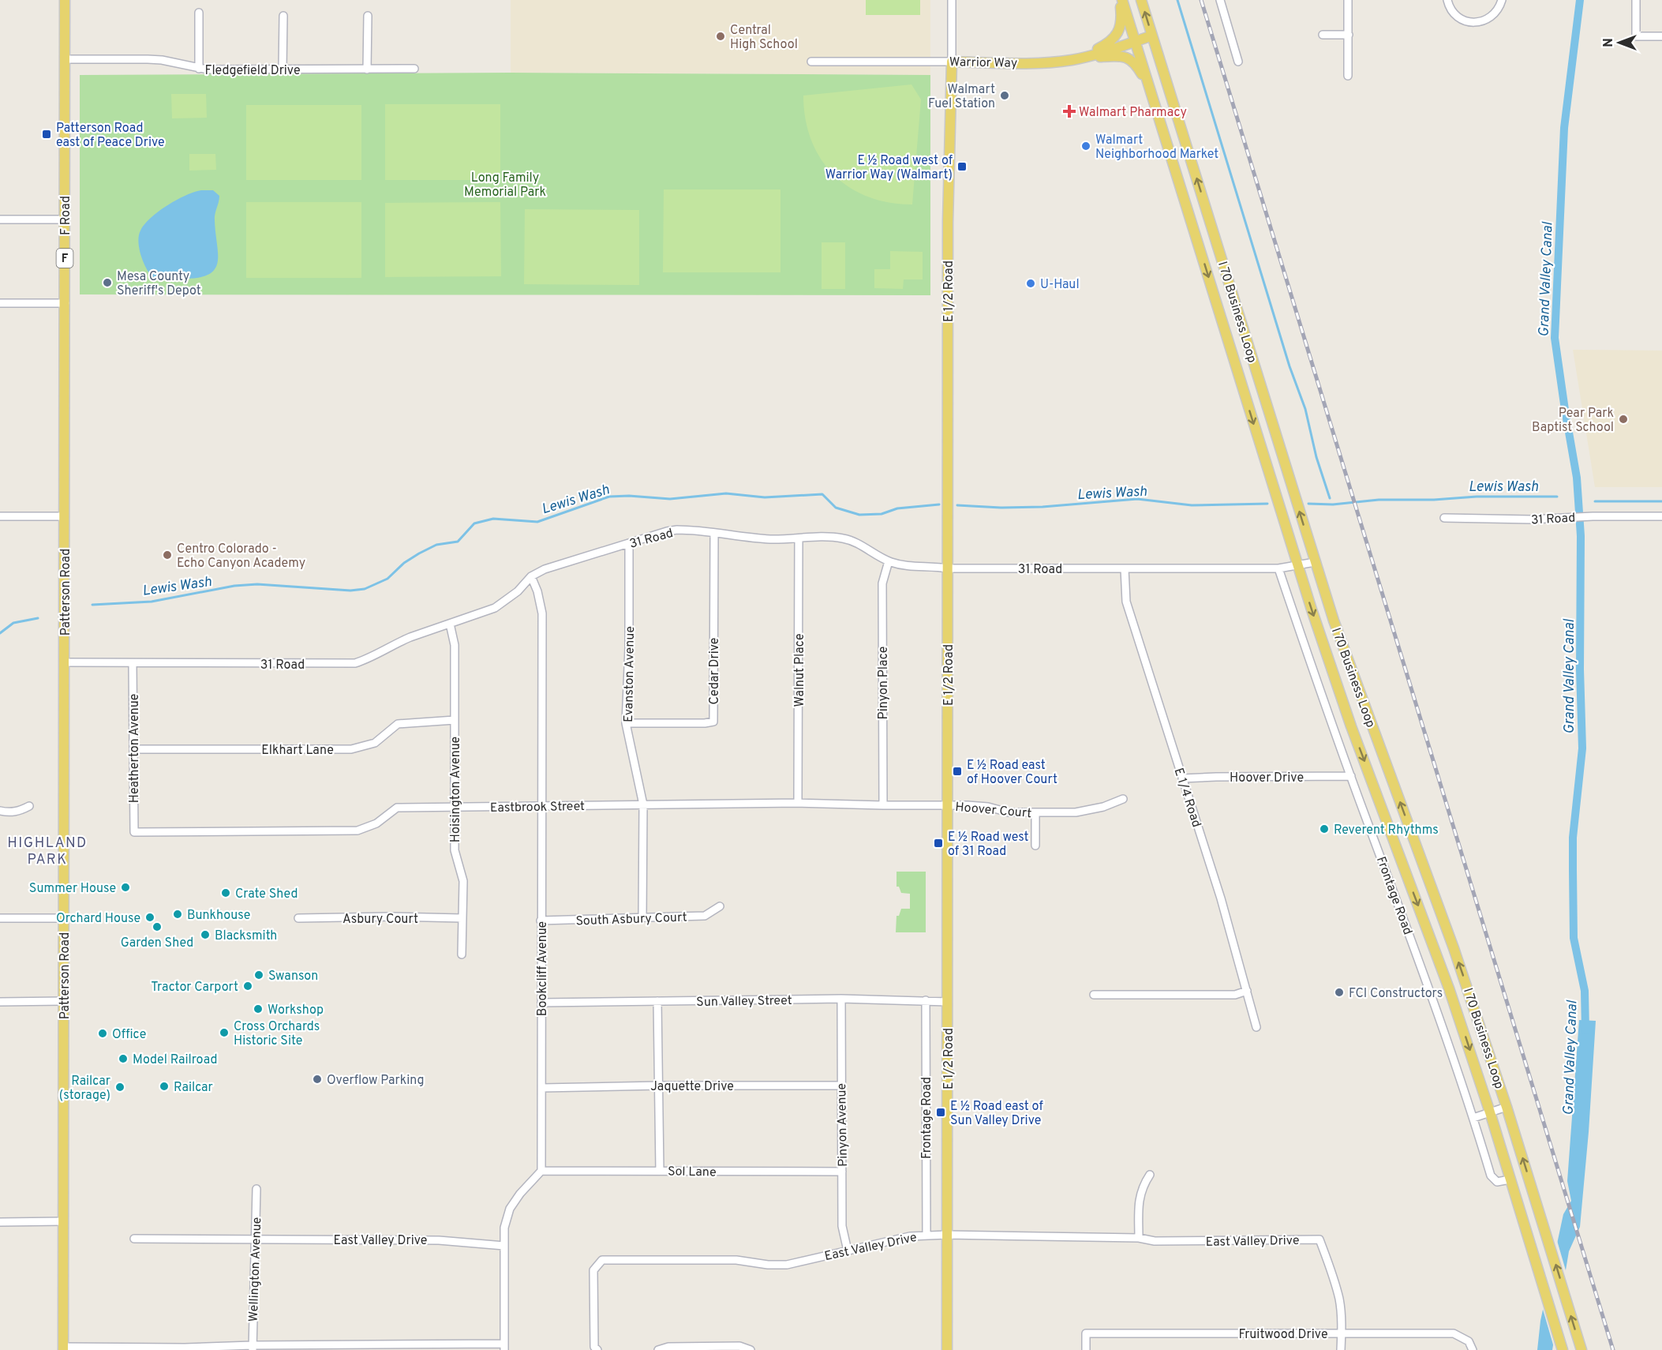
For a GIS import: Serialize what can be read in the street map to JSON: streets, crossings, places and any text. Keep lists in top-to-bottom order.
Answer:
{
  "streets": {
    "main road": [
      "Warrior Way",
      "F Road",
      "F",
      "E 1/2 Road",
      "I 70 Business Loop",
      "Patterson Road"
    ],
    "street": [
      "Fledgefield Drive",
      "31 Road",
      "Walnut Place",
      "Cedar Drive",
      "Evanston Avenue",
      "Pinyon Place",
      "Heatherton Avenue",
      "Elkhart Lane",
      "Hoover Drive",
      "Hoisington Avenue",
      "E 1/4 Road",
      "Eastbrook Street",
      "Hoover Court",
      "Frontage Road",
      "Asbury Court",
      "South Asbury Court",
      "Bookcliff Avenue",
      "Sun Valley Street",
      "Jaquette Drive",
      "Pinyon Avenue",
      "Sol Lane",
      "East Valley Drive",
      "Wellington Avenue",
      "Fruitwood Drive"
    ]
  },
  "crossings": [
    ["Warrior Way", "E 1/2 Road"],
    ["Warrior Way", "I 70 Business Loop"],
    ["Fledgefield Drive", "F Road"],
    ["F Road", "Patterson Road"],
    ["E 1/2 Road", "31 Road"],
    ["E 1/2 Road", "Eastbrook Street"],
    ["E 1/2 Road", "Hoover Court"],
    ["E 1/2 Road", "Sun Valley Street"],
    ["E 1/2 Road", "East Valley Drive"],
    ["I 70 Business Loop", "31 Road"],
    ["I 70 Business Loop", "Frontage Road"],
    ["31 Road", "Patterson Road"],
    ["31 Road", "Walnut Place"],
    ["31 Road", "Cedar Drive"],
    ["31 Road", "Evanston Avenue"],
    ["31 Road", "Pinyon Place"],
    ["31 Road", "Heatherton Avenue"],
    ["31 Road", "Hoisington Avenue"],
    ["31 Road", "E 1/4 Road"],
    ["31 Road", "Frontage Road"],
    ["31 Road", "Bookcliff Avenue"],
    ["Walnut Place", "Eastbrook Street"],
    ["Cedar Drive", "Evanston Avenue"],
    ["Evanston Avenue", "Eastbrook Street"],
    ["Evanston Avenue", "South Asbury Court"],
    ["Pinyon Place", "Eastbrook Street"],
    ["Heatherton Avenue", "Elkhart Lane"],
    ["Heatherton Avenue", "Eastbrook Street"],
    ["Elkhart Lane", "Hoisington Avenue"],
    ["Hoover Drive", "E 1/4 Road"],
    ["Hoover Drive", "Frontage Road"],
    ["Hoisington Avenue", "Eastbrook Street"],
    ["Hoisington Avenue", "Asbury Court"],
    ["Eastbrook Street", "Hoover Court"],
    ["Eastbrook Street", "Bookcliff Avenue"],
    ["Frontage Road", "Sun Valley Street"],
    ["Frontage Road", "East Valley Drive"],
    ["South Asbury Court", "Bookcliff Avenue"],
    ["Bookcliff Avenue", "Sun Valley Street"],
    ["Bookcliff Avenue", "Jaquette Drive"],
    ["Bookcliff Avenue", "Sol Lane"],
    ["Sun Valley Street", "Pinyon Avenue"],
    ["Jaquette Drive", "Pinyon Avenue"],
    ["Pinyon Avenue", "Sol Lane"],
    ["Pinyon Avenue", "East Valley Drive"],
    ["East Valley Drive", "Wellington Avenue"],
    ["East Valley Drive", "Fruitwood Drive"]
  ],
  "districts": ["HIGHLAND PARK"],
  "water": ["Grand Valley Canal", "Lewis Wash"],
  "parks": ["Long Family Memorial Park"],
  "places": {
    "other": [
      "Central High School",
      "Walmart Fuel Station",
      "Walmart Neighborhood Market",
      "Mesa County Sheriff's Depot",
      "U-Haul",
      "Pear Park Baptist School",
      "Centro Colorado - Echo Canyon Academy",
      "Reverent Rhythms",
      "Summer House",
      "Crate Shed",
      "Bunkhouse",
      "Orchard House",
      "Garden Shed",
      "Blacksmith",
      "Swanson",
      "Tractor Carport",
      "FCI Constructors",
      "Workshop",
      "Cross Orchards Historic Site",
      "Office",
      "Model Railroad",
      "Overflow Parking",
      "Railcar",
      "Railcar (storage)"
    ],
    "health": ["Walmart Pharmacy"],
    "transit": [
      "Patterson Road east of Peace Drive",
      "E ½ Road west of Warrior Way (Walmart)",
      "E ½ Road east of Hoover Court",
      "E ½ Road west of 31 Road",
      "E ½ Road east of Sun Valley Drive"
    ]
  },
  "north": "left"
}
